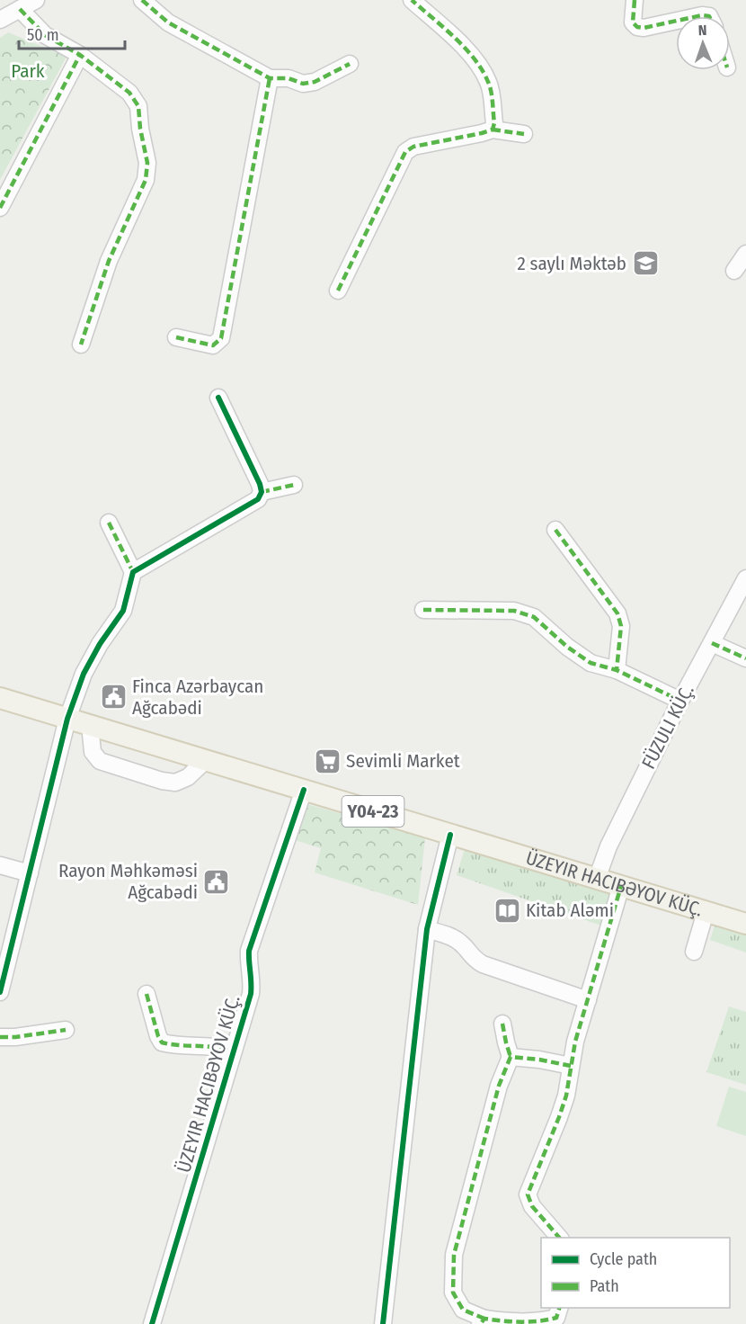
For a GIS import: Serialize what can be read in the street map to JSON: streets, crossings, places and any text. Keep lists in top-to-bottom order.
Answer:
{
  "streets": {
    "main road": ["Y04-23"],
    "street": ["FÜZULI KÜÇ."],
    "cycle path": ["ÜZEYIR HACIBƏYOV KÜÇ."]
  },
  "crossings": [
    ["FÜZULI KÜÇ.", "Y04-23"]
  ],
  "parks": ["Park"],
  "places": {
    "school or university": ["2 saylı Məktəb"],
    "public building": ["Finca Azərbaycan Ağcabədi", "Rayon Məhkəməsi Ağcabədi"],
    "supermarket": ["Sevimli Market"],
    "library": ["Kitab Aləmi"]
  },
  "legend": ["Cycle path", "Path"],
  "scale_bar": "50 m",
  "north": "top"
}
